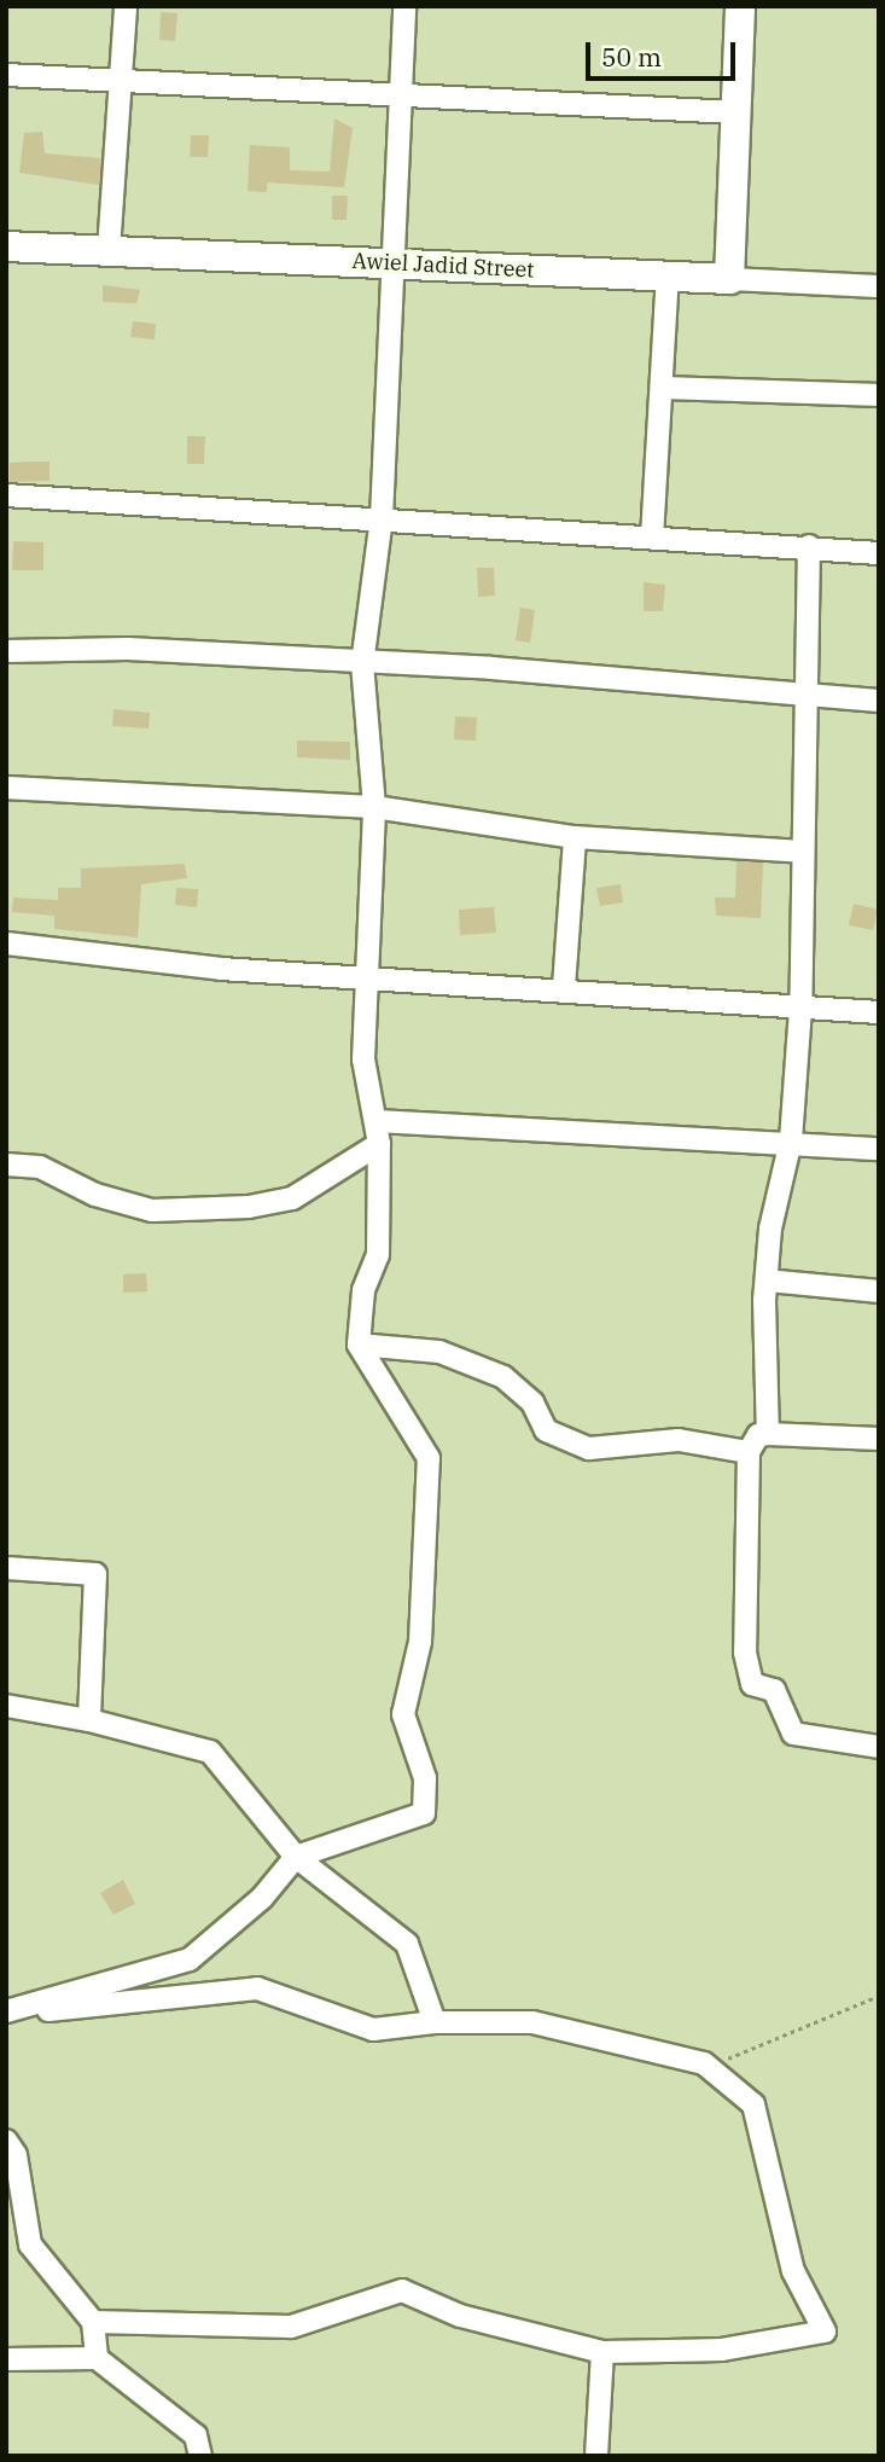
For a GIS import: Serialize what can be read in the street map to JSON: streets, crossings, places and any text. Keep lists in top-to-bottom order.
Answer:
{
  "streets": {
    "street": ["Awiel Jadid Street"]
  },
  "scale_bar": "50 m"
}
